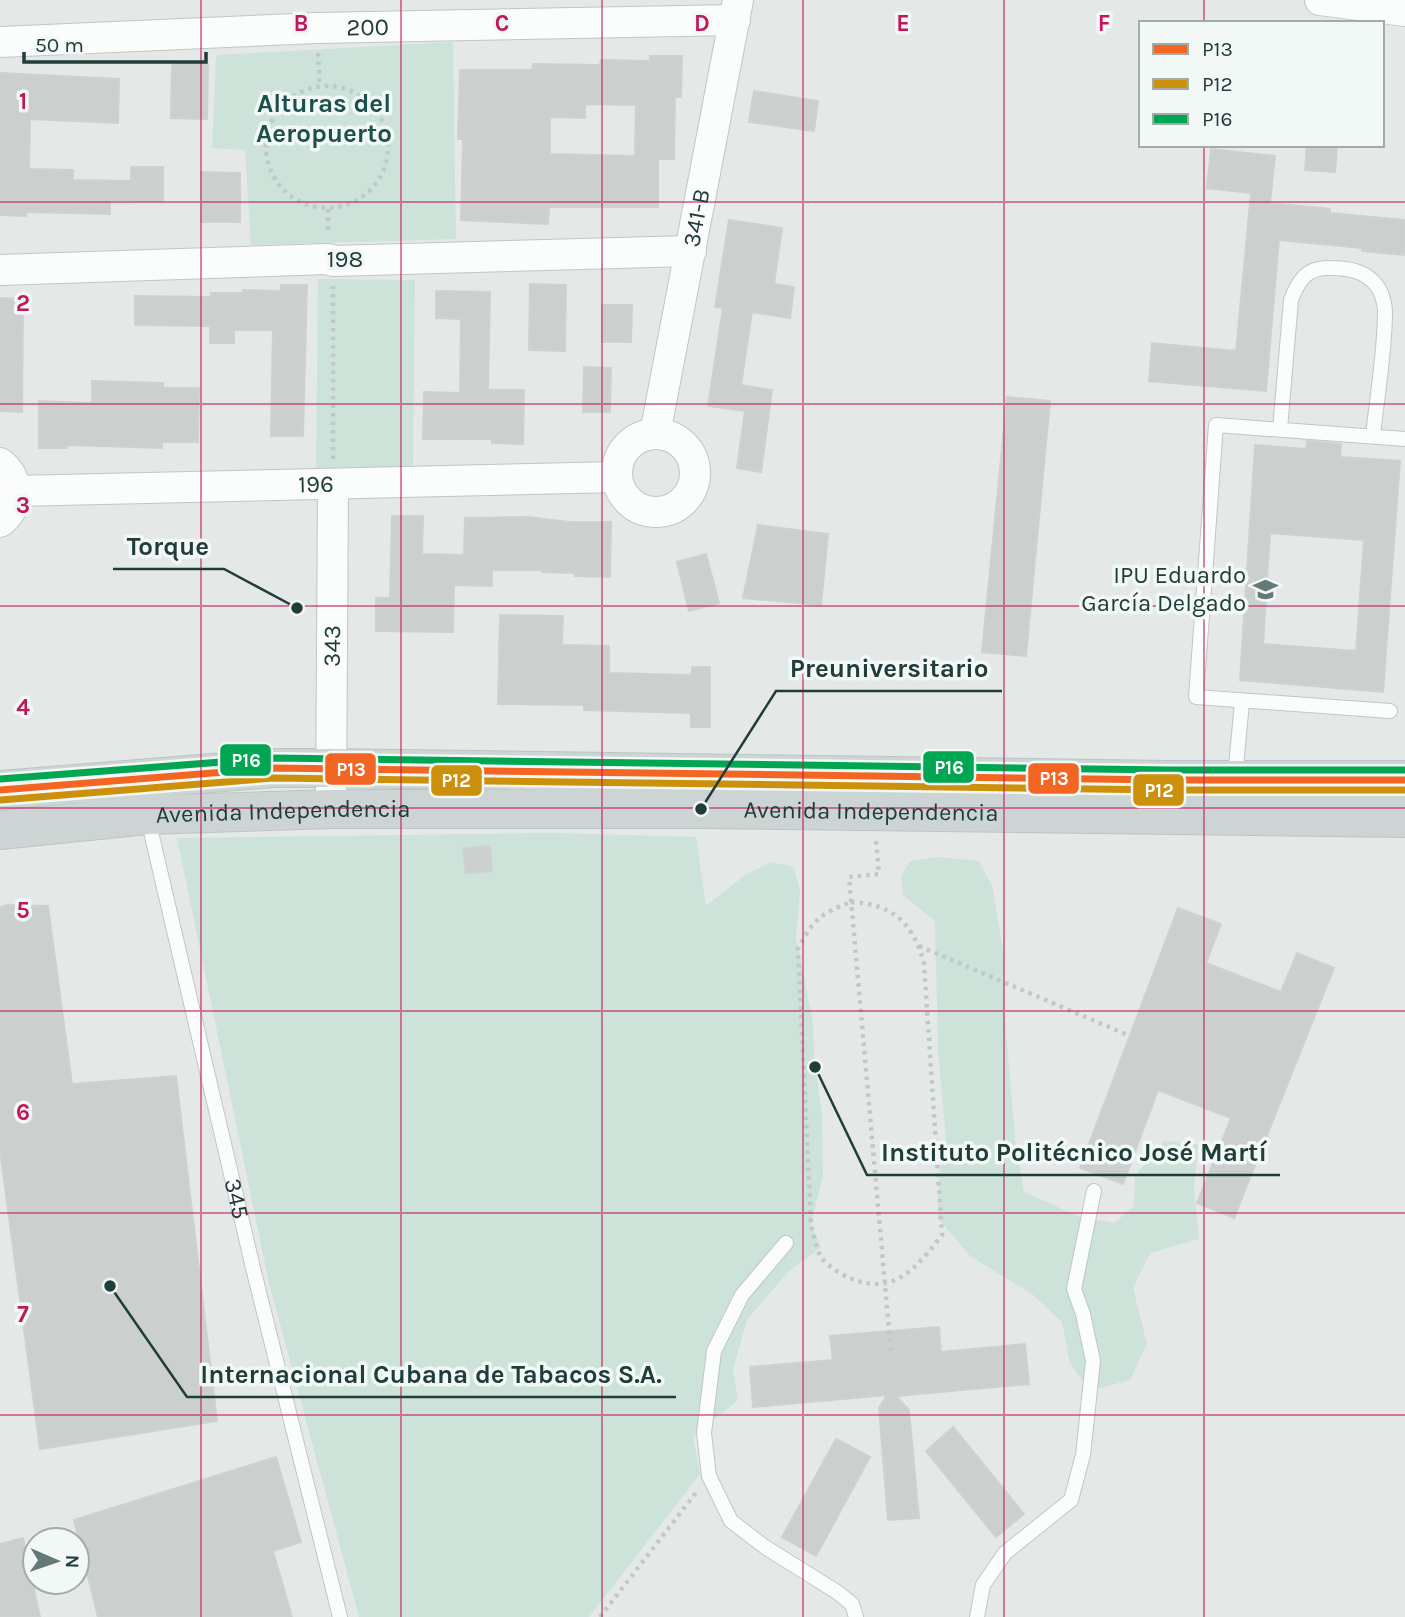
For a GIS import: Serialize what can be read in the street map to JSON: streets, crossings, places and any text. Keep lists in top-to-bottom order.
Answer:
{
  "streets": {
    "main road": ["Avenida Independencia"],
    "street": [
      "200",
      "341-B",
      "198",
      "196",
      "343",
      "345"
    ]
  },
  "crossings": [
    ["200", "341-B"],
    ["341-B", "198"],
    ["341-B", "196"],
    ["196", "343"],
    ["343", "Avenida Independencia"],
    ["Avenida Independencia", "345"]
  ],
  "districts": ["Alturas del Aeropuerto"],
  "places": {
    "school or university": ["IPU Eduardo García Delgado"],
    "other": [
      "Torque",
      "Preuniversitario",
      "Instituto Politécnico José Martí",
      "Internacional Cubana de Tabacos S.A."
    ]
  },
  "lines": ["transit line P16", "transit line P13", "transit line P12"],
  "legend": ["P13", "P12", "P16"],
  "scale_bar": "50 m",
  "north": "right",
  "grid": {
    "columns": [
      "B",
      "C",
      "D",
      "E",
      "F"
    ],
    "rows": [
      "1",
      "2",
      "3",
      "4",
      "5",
      "6",
      "7"
    ]
  }
}
